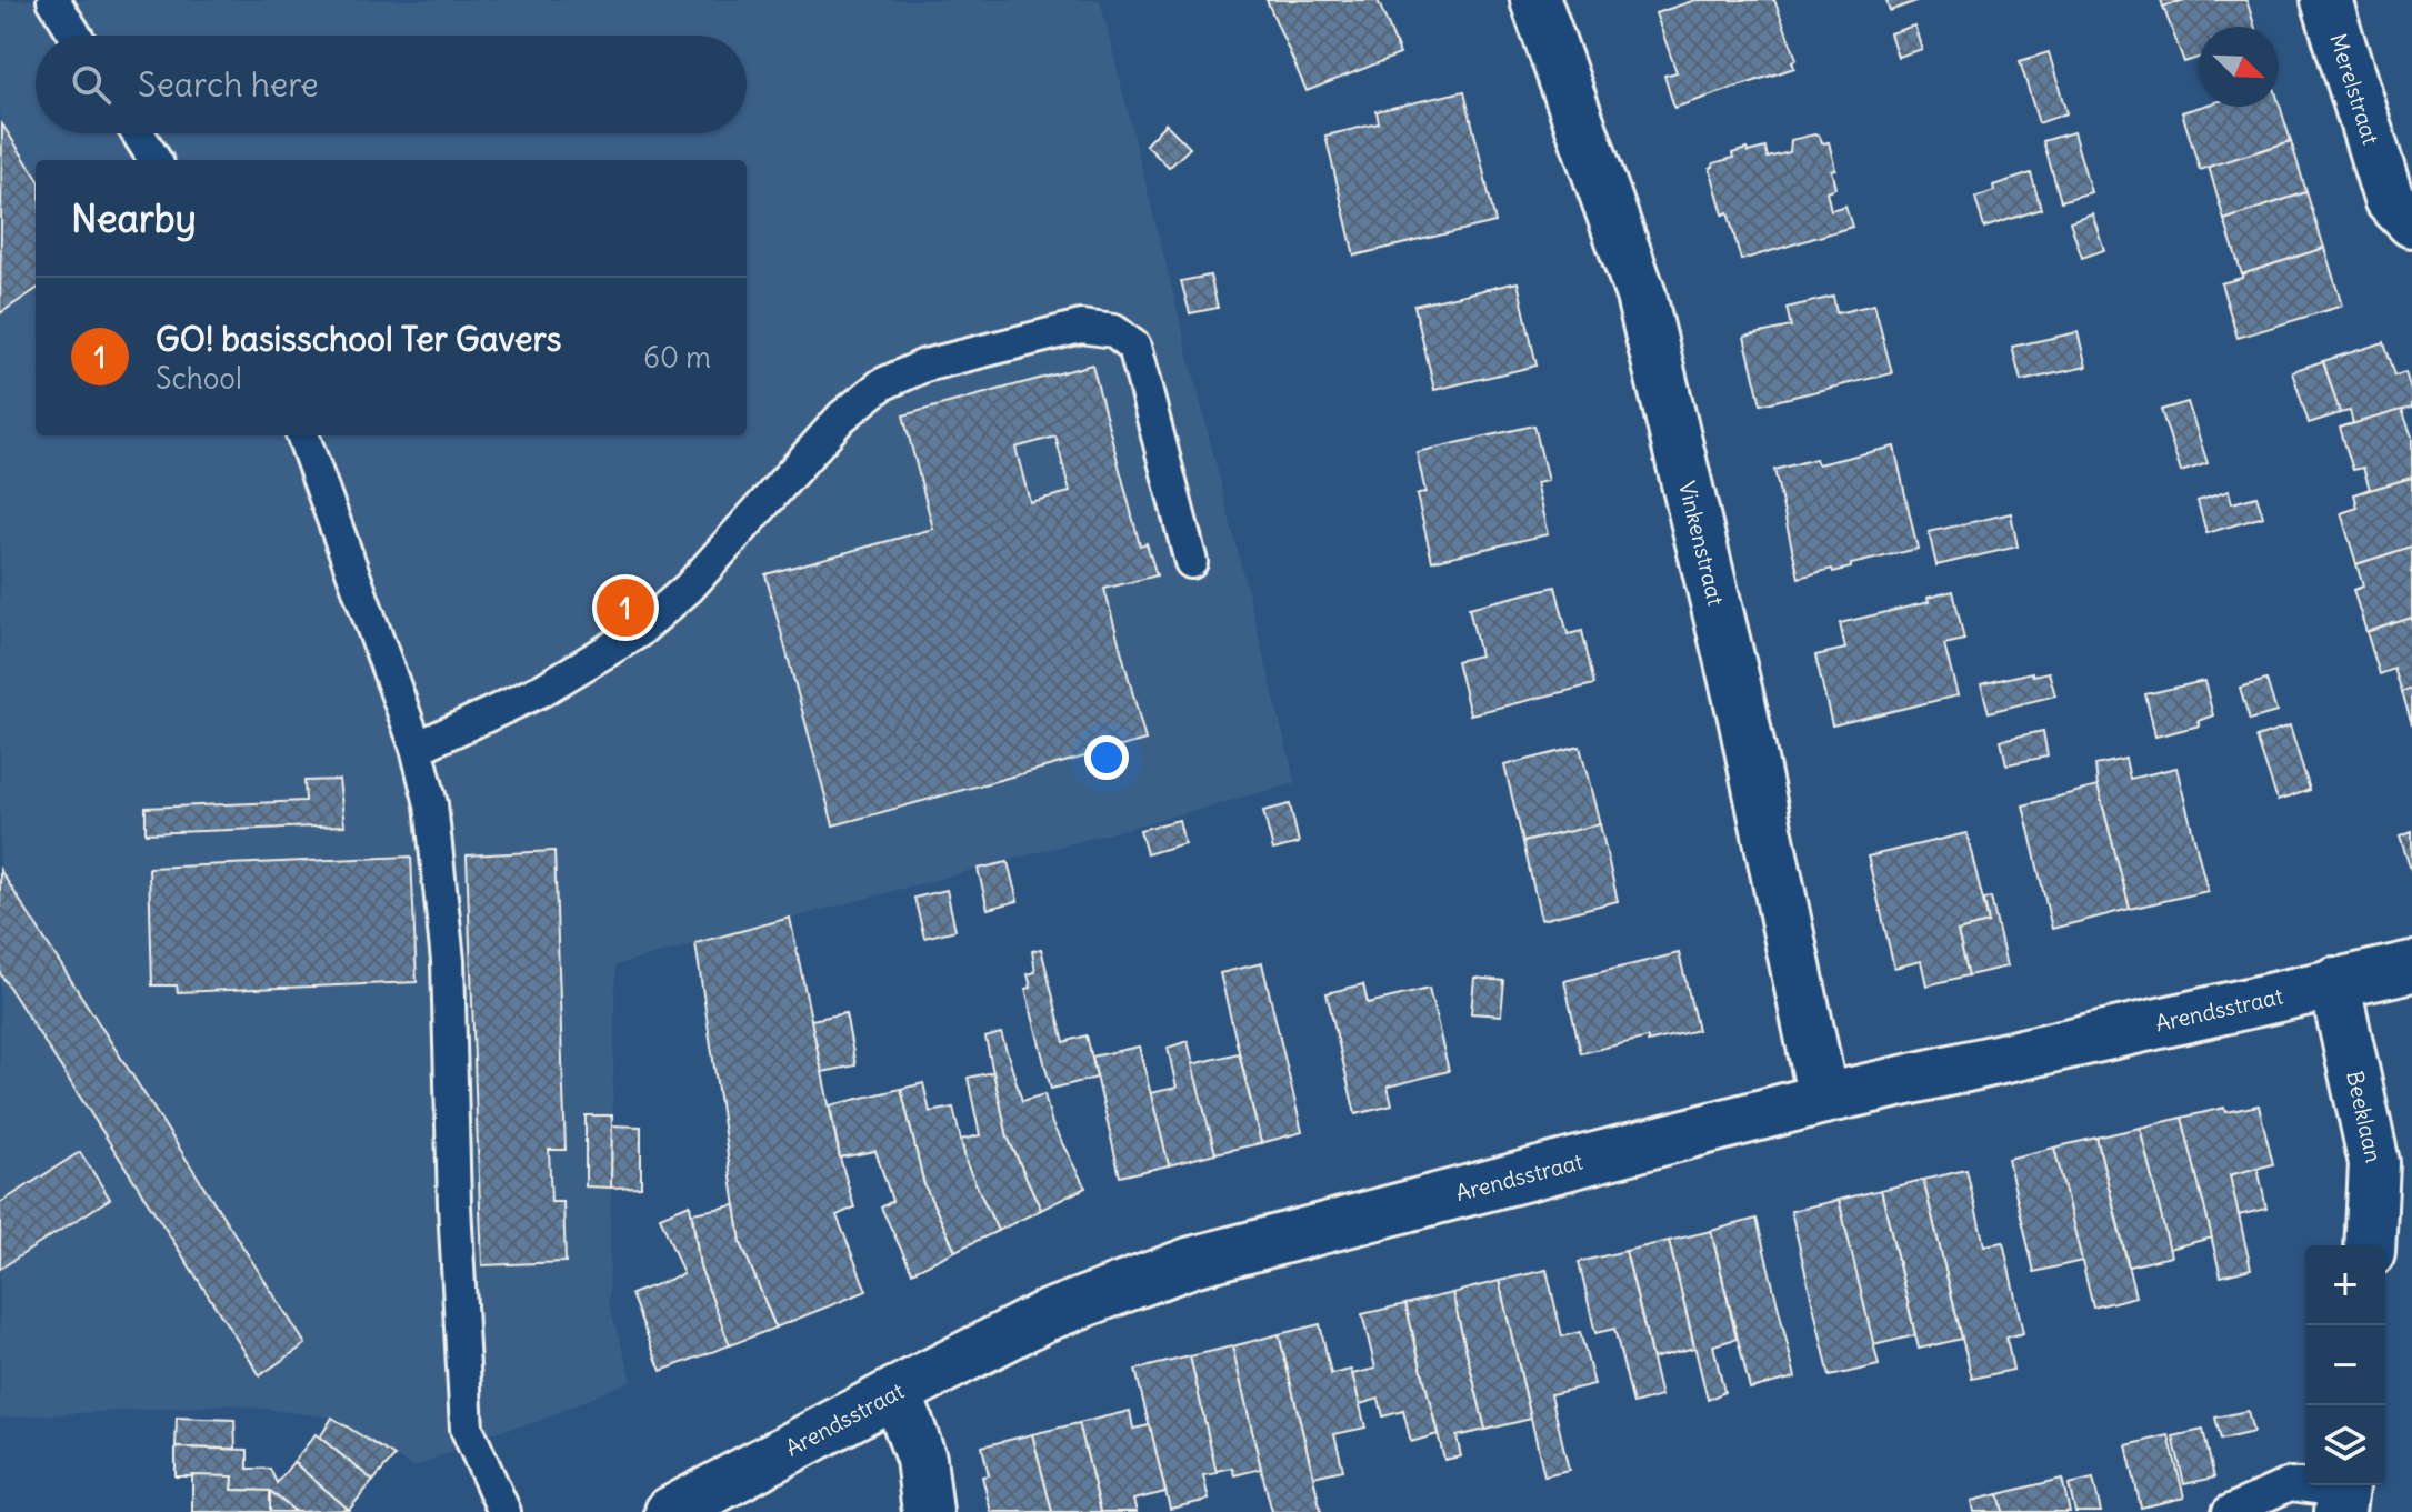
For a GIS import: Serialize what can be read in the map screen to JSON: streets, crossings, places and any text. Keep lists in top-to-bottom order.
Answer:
{
  "streets": {
    "street": [
      "Merelstraat",
      "Vinkenstraat",
      "Arendsstraat",
      "Beeklaan"
    ]
  },
  "crossings": [
    ["Vinkenstraat", "Arendsstraat"],
    ["Arendsstraat", "Beeklaan"]
  ],
  "north": "bottom right",
  "page": {
    "search": "Search here",
    "heading": "Nearby",
    "list": [
      {
        "mark": "1",
        "name": "GO! basisschool Ter Gavers",
        "note": "School",
        "value": "60 m"
      }
    ],
    "pins": "1",
    "map_buttons": ["+", "−"]
  }
}
